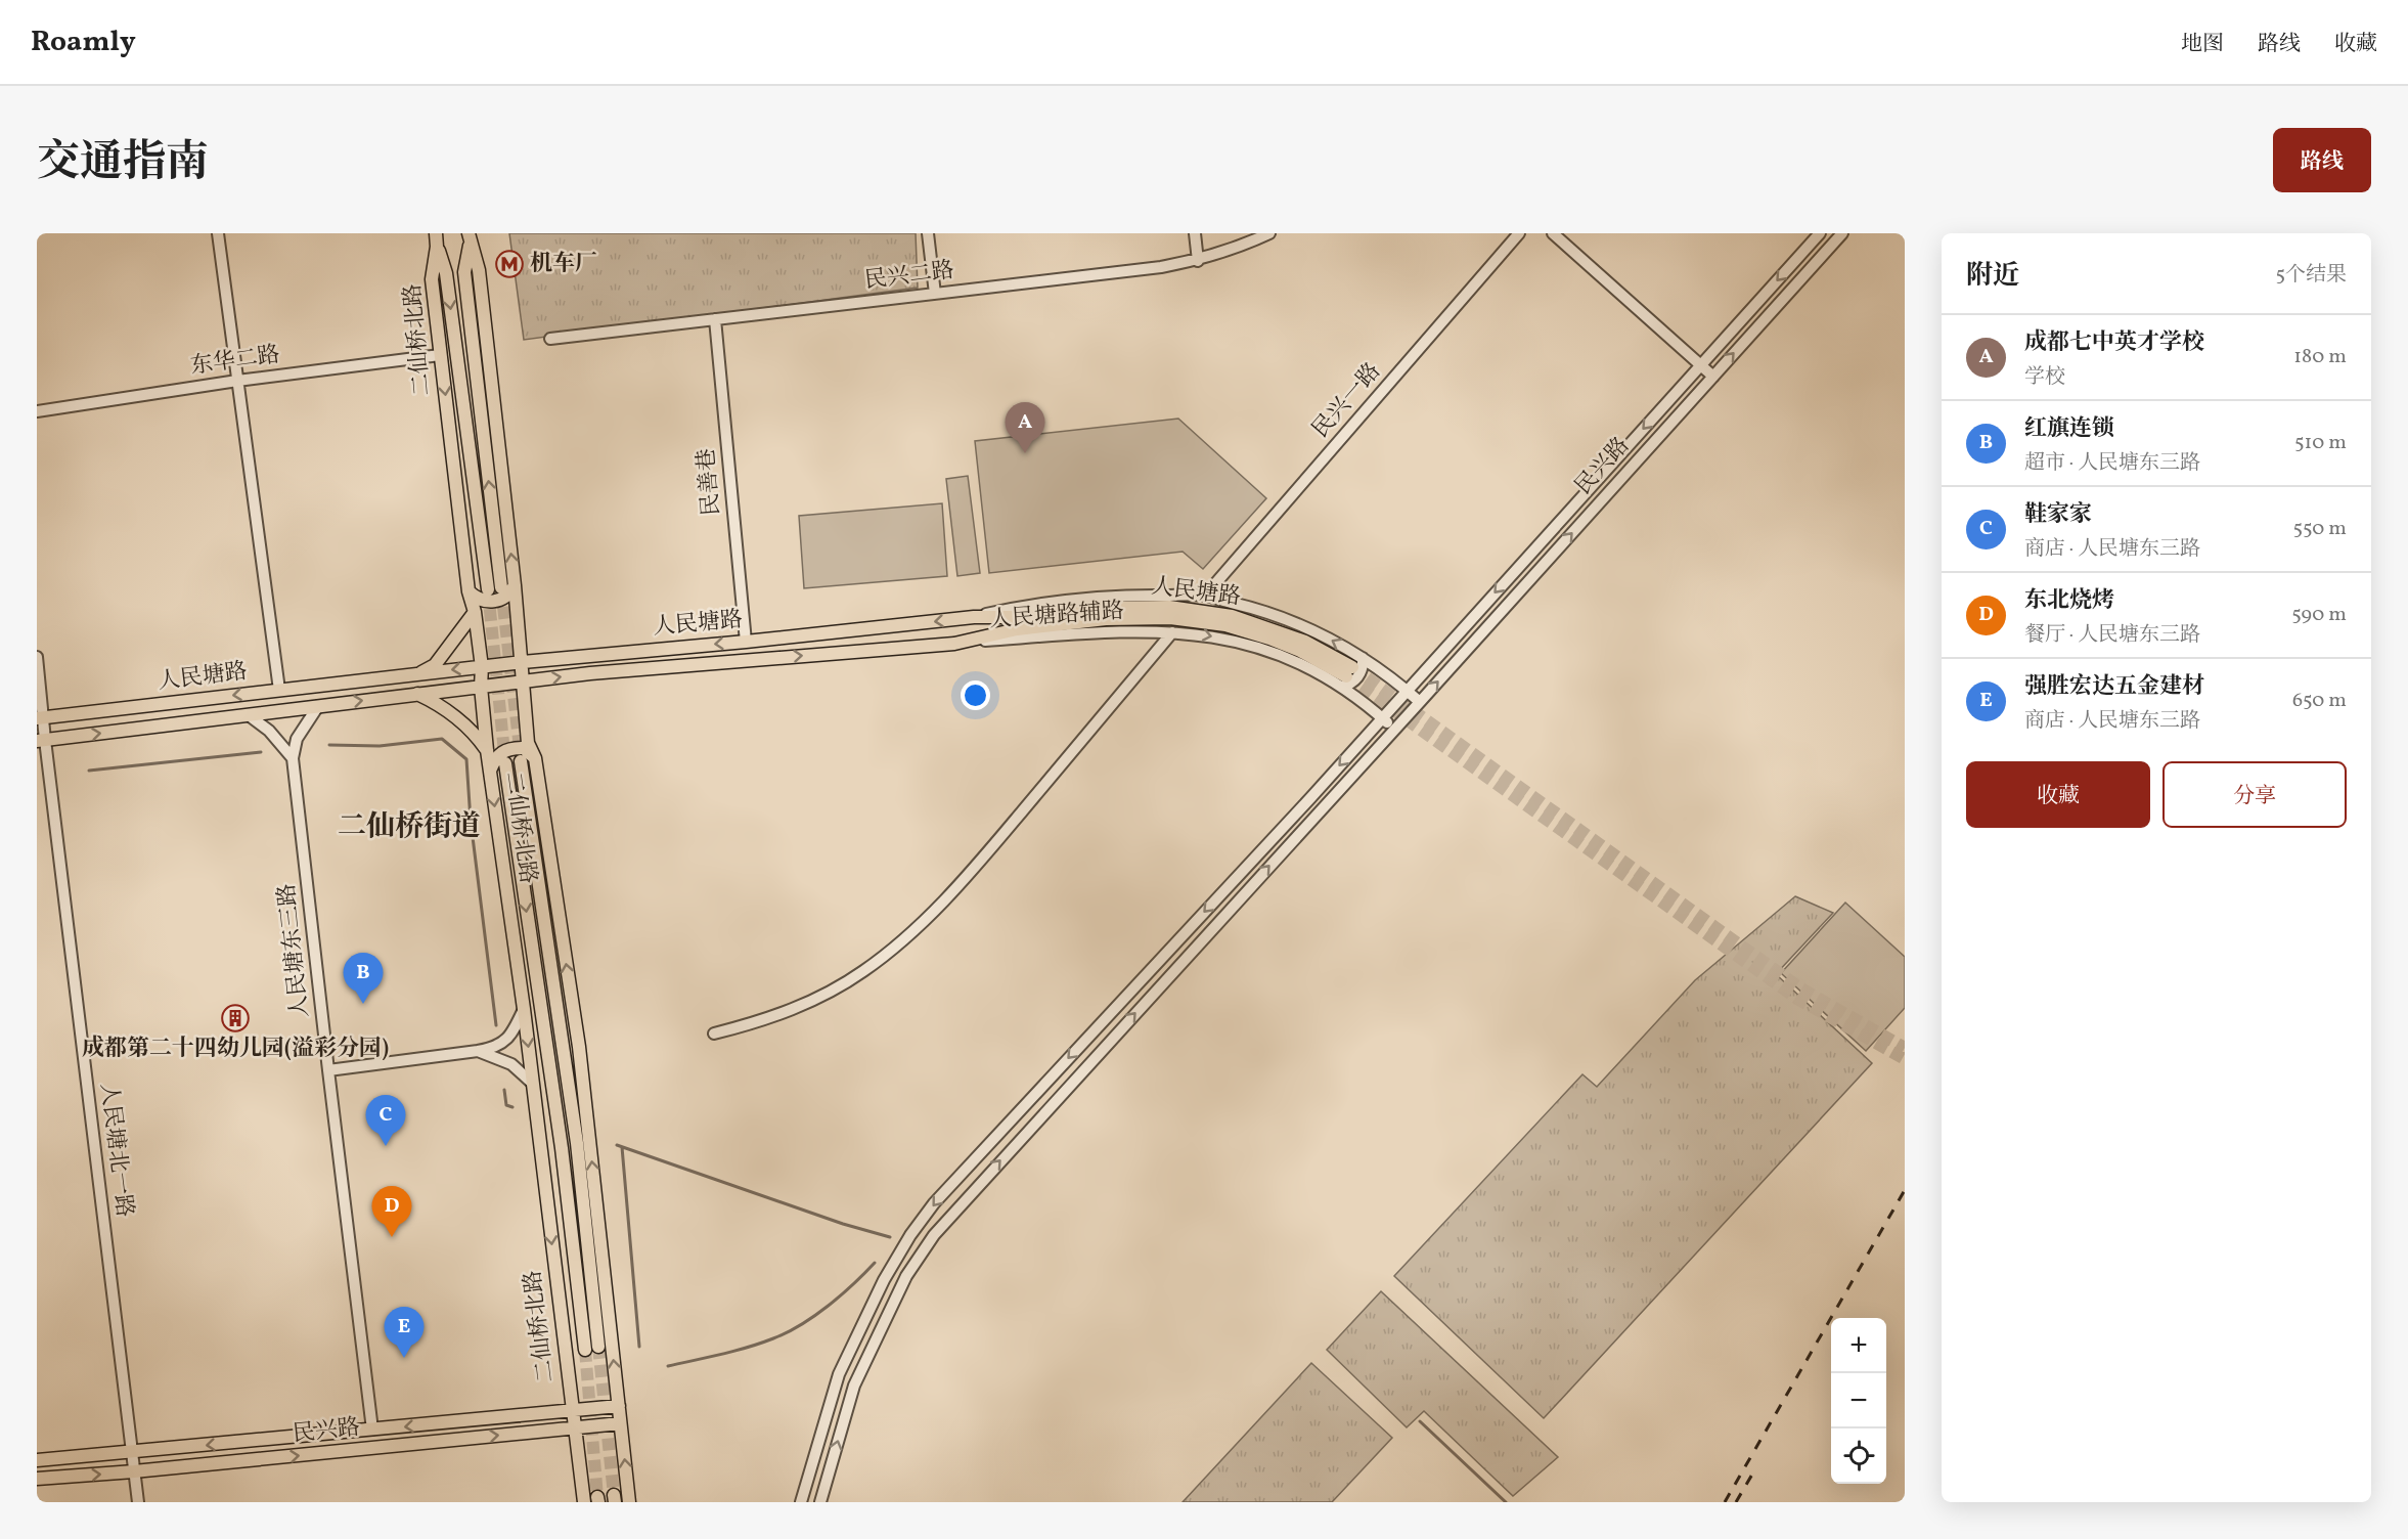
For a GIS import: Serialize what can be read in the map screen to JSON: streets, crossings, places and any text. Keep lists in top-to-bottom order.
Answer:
{
  "streets": {
    "main road": ["二仙桥北路", "民兴路", "人民塘路"],
    "street": [
      "民兴二路",
      "东华二路",
      "民兴一路",
      "民善巷",
      "人民塘路辅路",
      "人民塘东三路",
      "人民塘北一路"
    ]
  },
  "crossings": [
    ["民兴二路", "民善巷"],
    ["二仙桥北路", "东华二路"],
    ["二仙桥北路", "民兴路"],
    ["二仙桥北路", "人民塘路"],
    ["民兴一路", "人民塘路辅路"],
    ["民兴路", "人民塘路辅路"],
    ["民兴路", "人民塘东三路"],
    ["民兴路", "人民塘北一路"],
    ["民善巷", "人民塘路"],
    ["人民塘路", "人民塘路辅路"],
    ["人民塘路", "人民塘东三路"],
    ["人民塘路", "人民塘北一路"]
  ],
  "districts": ["二仙桥街道"],
  "places": {
    "metro station": ["机车厂"],
    "building": ["成都第二十四幼儿园(溢彩分园)"]
  },
  "page": {
    "header": "Roamly",
    "nav": ["地图", "路线", "收藏"],
    "title": "交通指南",
    "buttons": [
      "路线",
      ["收藏", "分享"]
    ],
    "heading": ["附近", "5个结果"],
    "list": [
      {
        "mark": "A",
        "name": "成都七中英才学校",
        "note": "学校",
        "value": "180 m"
      },
      {
        "mark": "B",
        "name": "红旗连锁",
        "note": "超市 · 人民塘东三路",
        "value": "510 m"
      },
      {
        "mark": "C",
        "name": "鞋家家",
        "note": "商店 · 人民塘东三路",
        "value": "550 m"
      },
      {
        "mark": "D",
        "name": "东北烧烤",
        "note": "餐厅 · 人民塘东三路",
        "value": "590 m"
      },
      {
        "mark": "E",
        "name": "强胜宏达五金建材",
        "note": "商店 · 人民塘东三路",
        "value": "650 m"
      }
    ],
    "pins": [
      "A",
      "B",
      "C",
      "D",
      "E"
    ],
    "map_buttons": ["+", "−"]
  }
}
